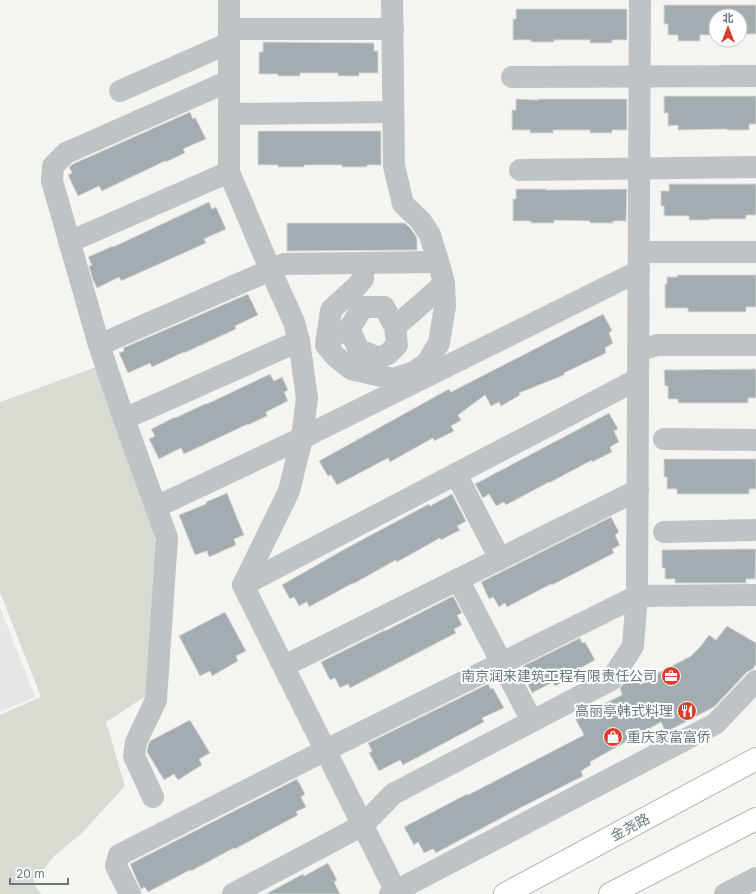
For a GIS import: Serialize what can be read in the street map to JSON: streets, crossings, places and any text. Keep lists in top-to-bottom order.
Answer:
{
  "streets": {
    "main road": ["金尧路"]
  },
  "places": {
    "office": ["南京润来建筑工程有限责任公司"],
    "restaurant": ["高丽亭韩式料理"],
    "shop": ["重庆家富富侨"]
  },
  "scale_bar": "20 m",
  "north": "top"
}
